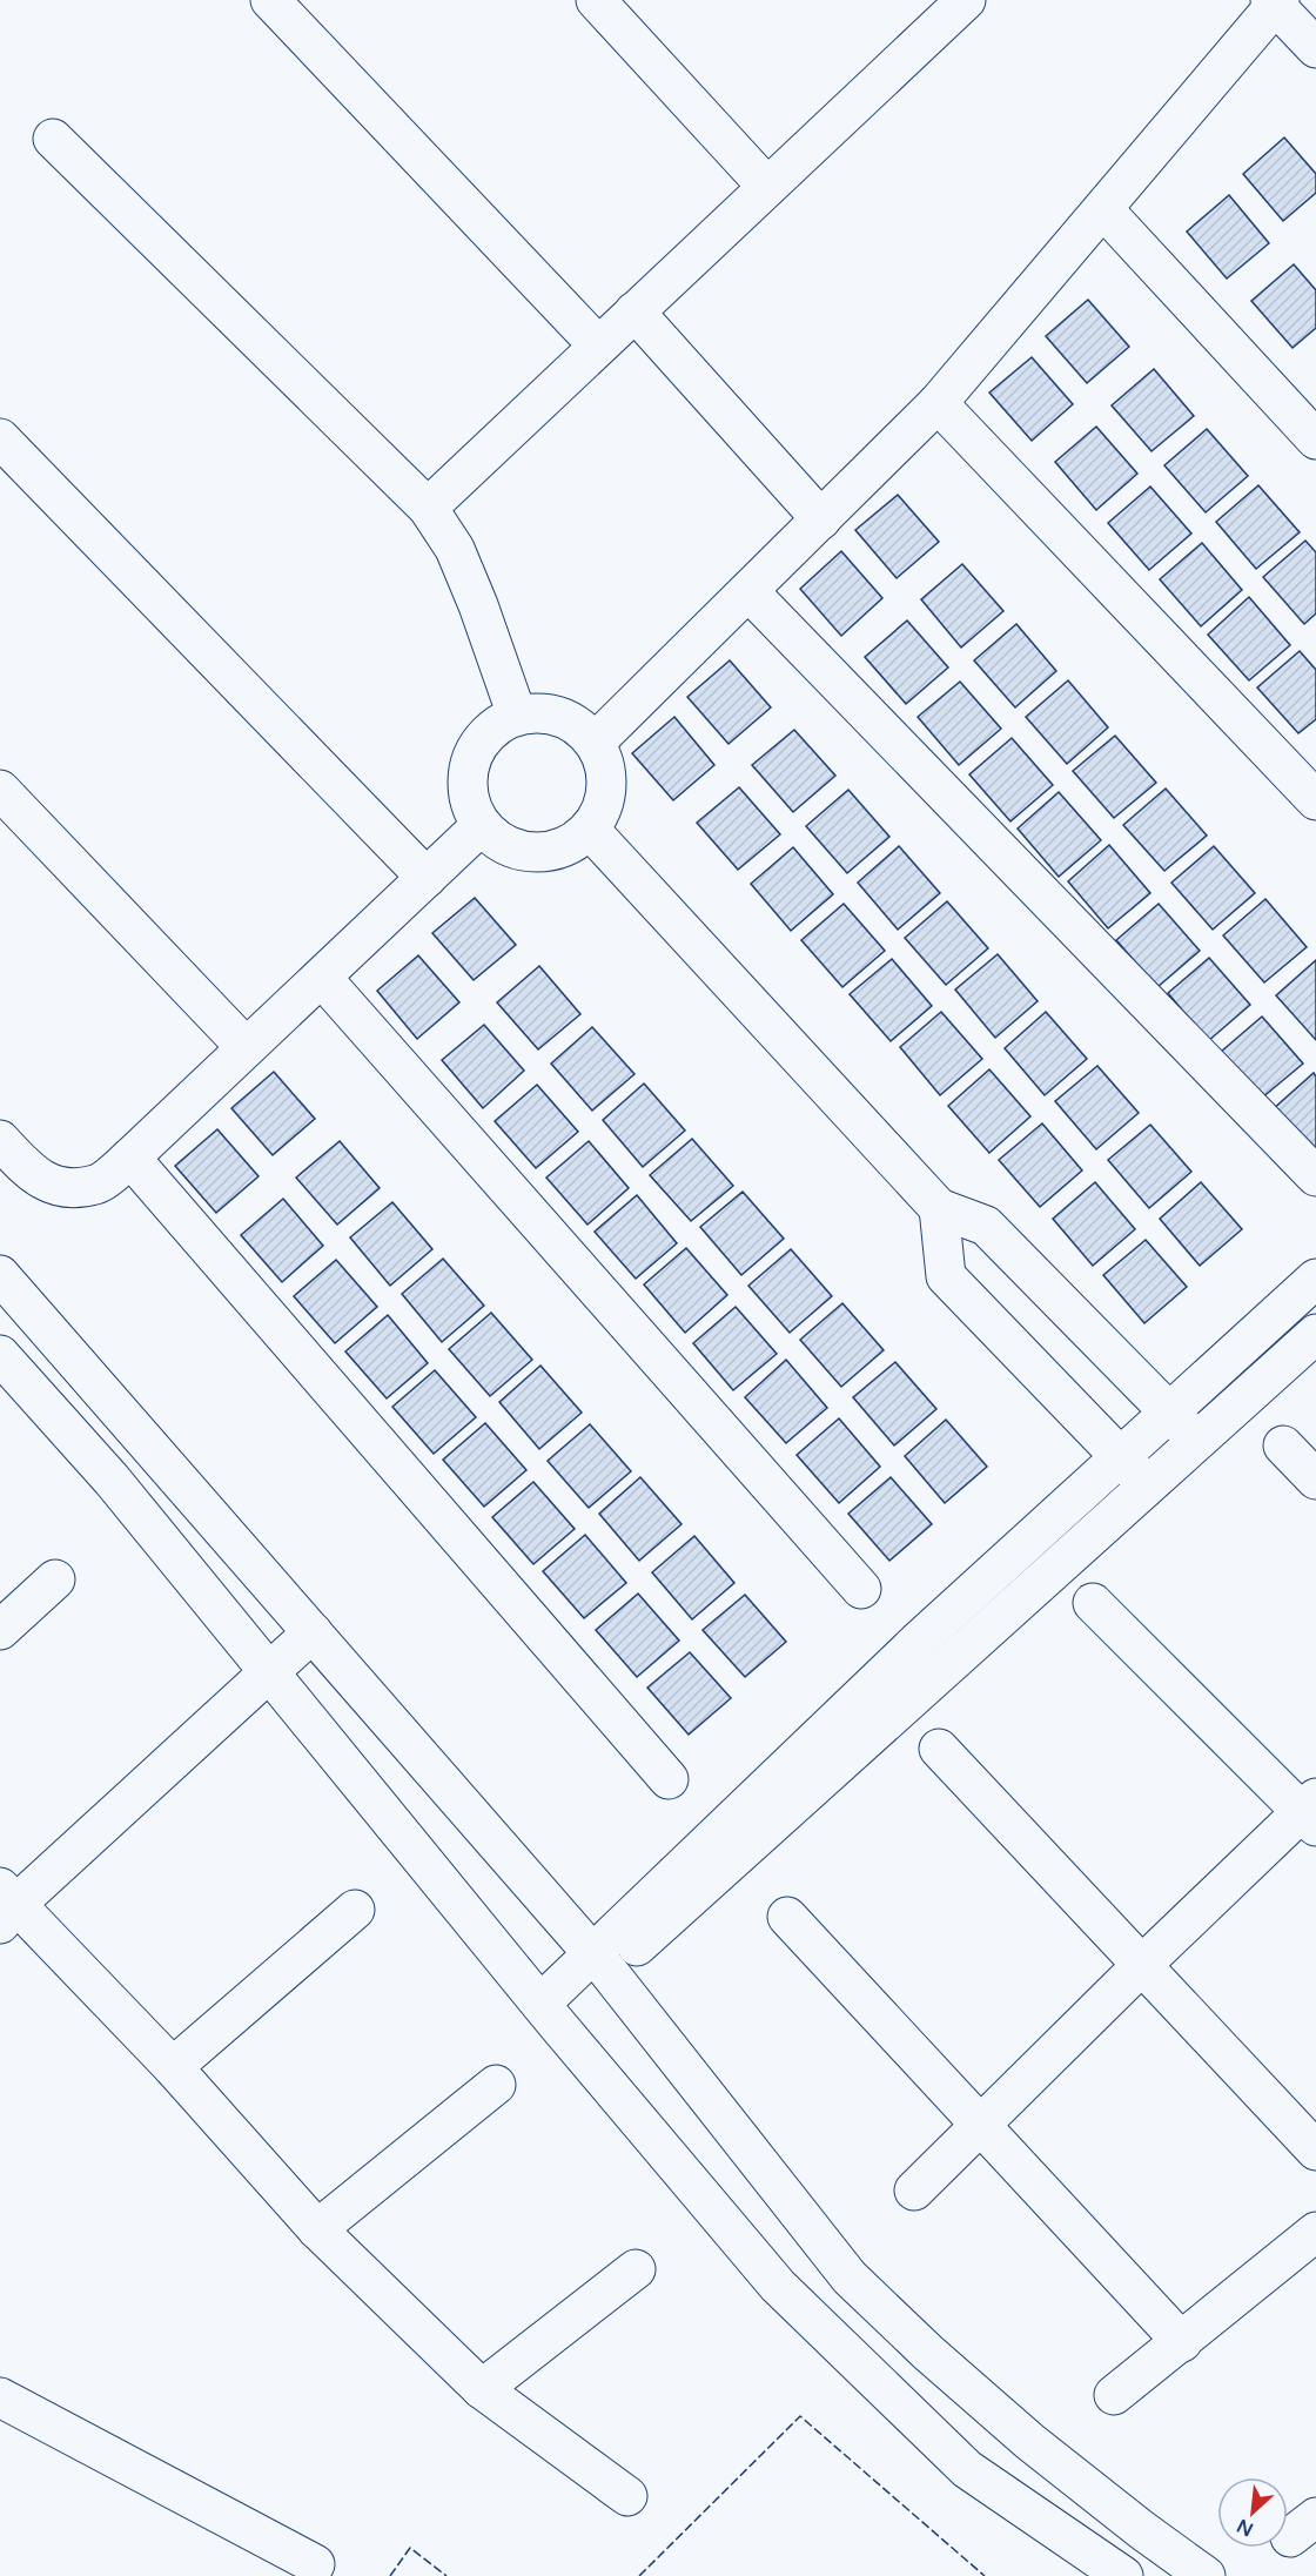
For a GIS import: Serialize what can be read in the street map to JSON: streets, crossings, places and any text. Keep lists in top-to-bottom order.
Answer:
{
  "north": "bottom left"
}
